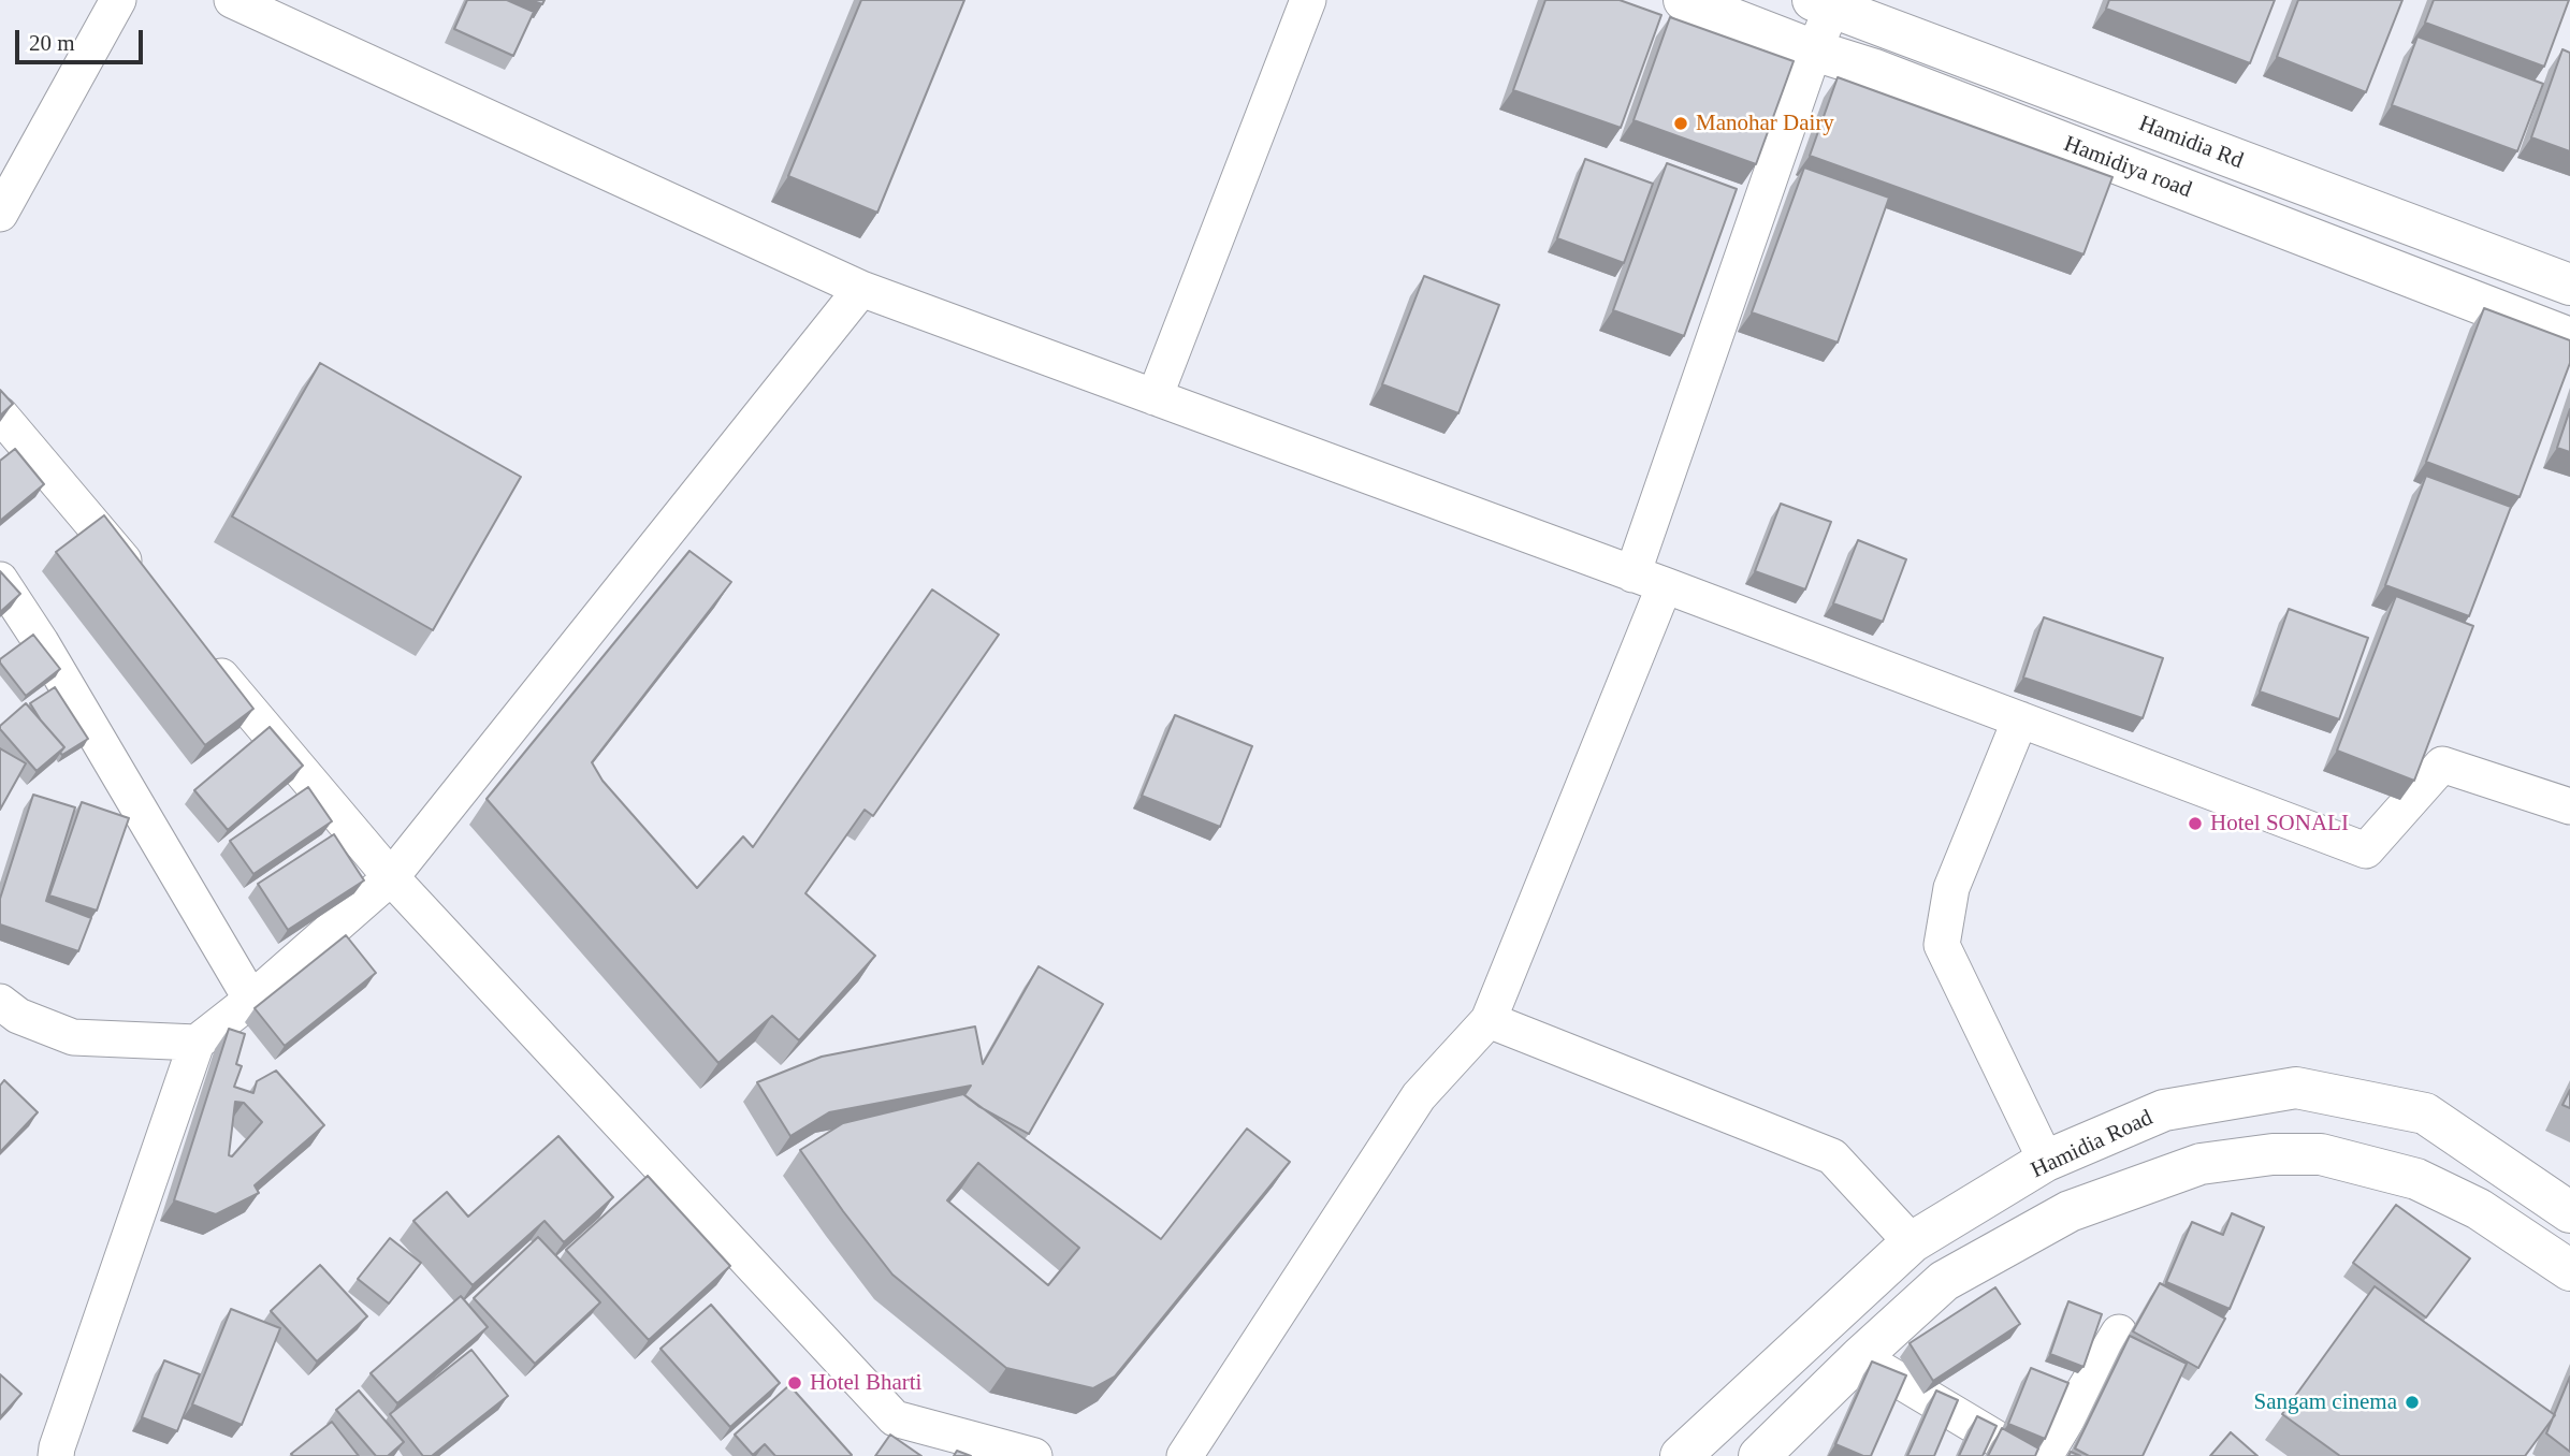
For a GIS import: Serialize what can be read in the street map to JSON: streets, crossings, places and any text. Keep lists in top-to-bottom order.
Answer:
{
  "streets": {
    "main road": ["Hamidia Rd", "Hamidiya road", "Hamidia Road"]
  },
  "places": [
    "Manohar Dairy",
    "Hotel SONALI",
    "Hotel Bharti",
    "Sangam cinema"
  ],
  "scale_bar": "20 m"
}
